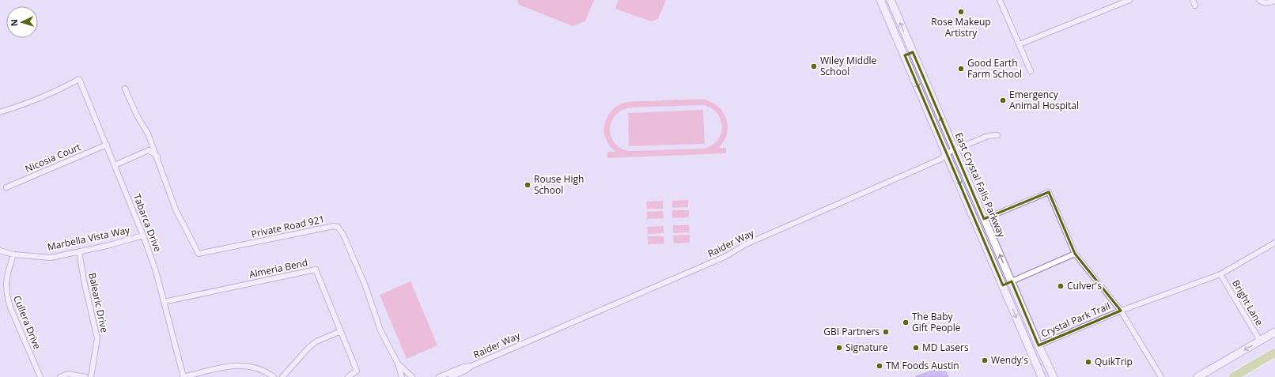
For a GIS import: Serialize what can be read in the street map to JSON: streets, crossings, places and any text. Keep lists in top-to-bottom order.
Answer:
{
  "streets": {
    "main road": ["East Crystal Falls Parkway"],
    "street": [
      "Nicosia Court",
      "Tabarca Drive",
      "Private Road 921",
      "Marbella Vista Way",
      "Raider Way",
      "Almeria Bend",
      "Balearic Drive",
      "Bright Lane",
      "Crystal Park Trail",
      "Cullera Drive"
    ]
  },
  "crossings": [
    ["Nicosia Court", "Tabarca Drive"],
    ["East Crystal Falls Parkway", "Raider Way"],
    ["East Crystal Falls Parkway", "Crystal Park Trail"],
    ["Tabarca Drive", "Marbella Vista Way"],
    ["Tabarca Drive", "Almeria Bend"],
    ["Marbella Vista Way", "Balearic Drive"],
    ["Marbella Vista Way", "Cullera Drive"],
    ["Bright Lane", "Crystal Park Trail"]
  ],
  "places": [
    "Rose Makeup Artistry",
    "Wiley Middle School",
    "Good Earth Farm School",
    "Emergency Animal Hospital",
    "Rouse High School",
    "Culver's",
    "The Baby Gift People",
    "GBI Partners",
    "Signature",
    "MD Lasers",
    "Wendy's",
    "QuikTrip",
    "TM Foods Austin"
  ],
  "north": "left"
}
